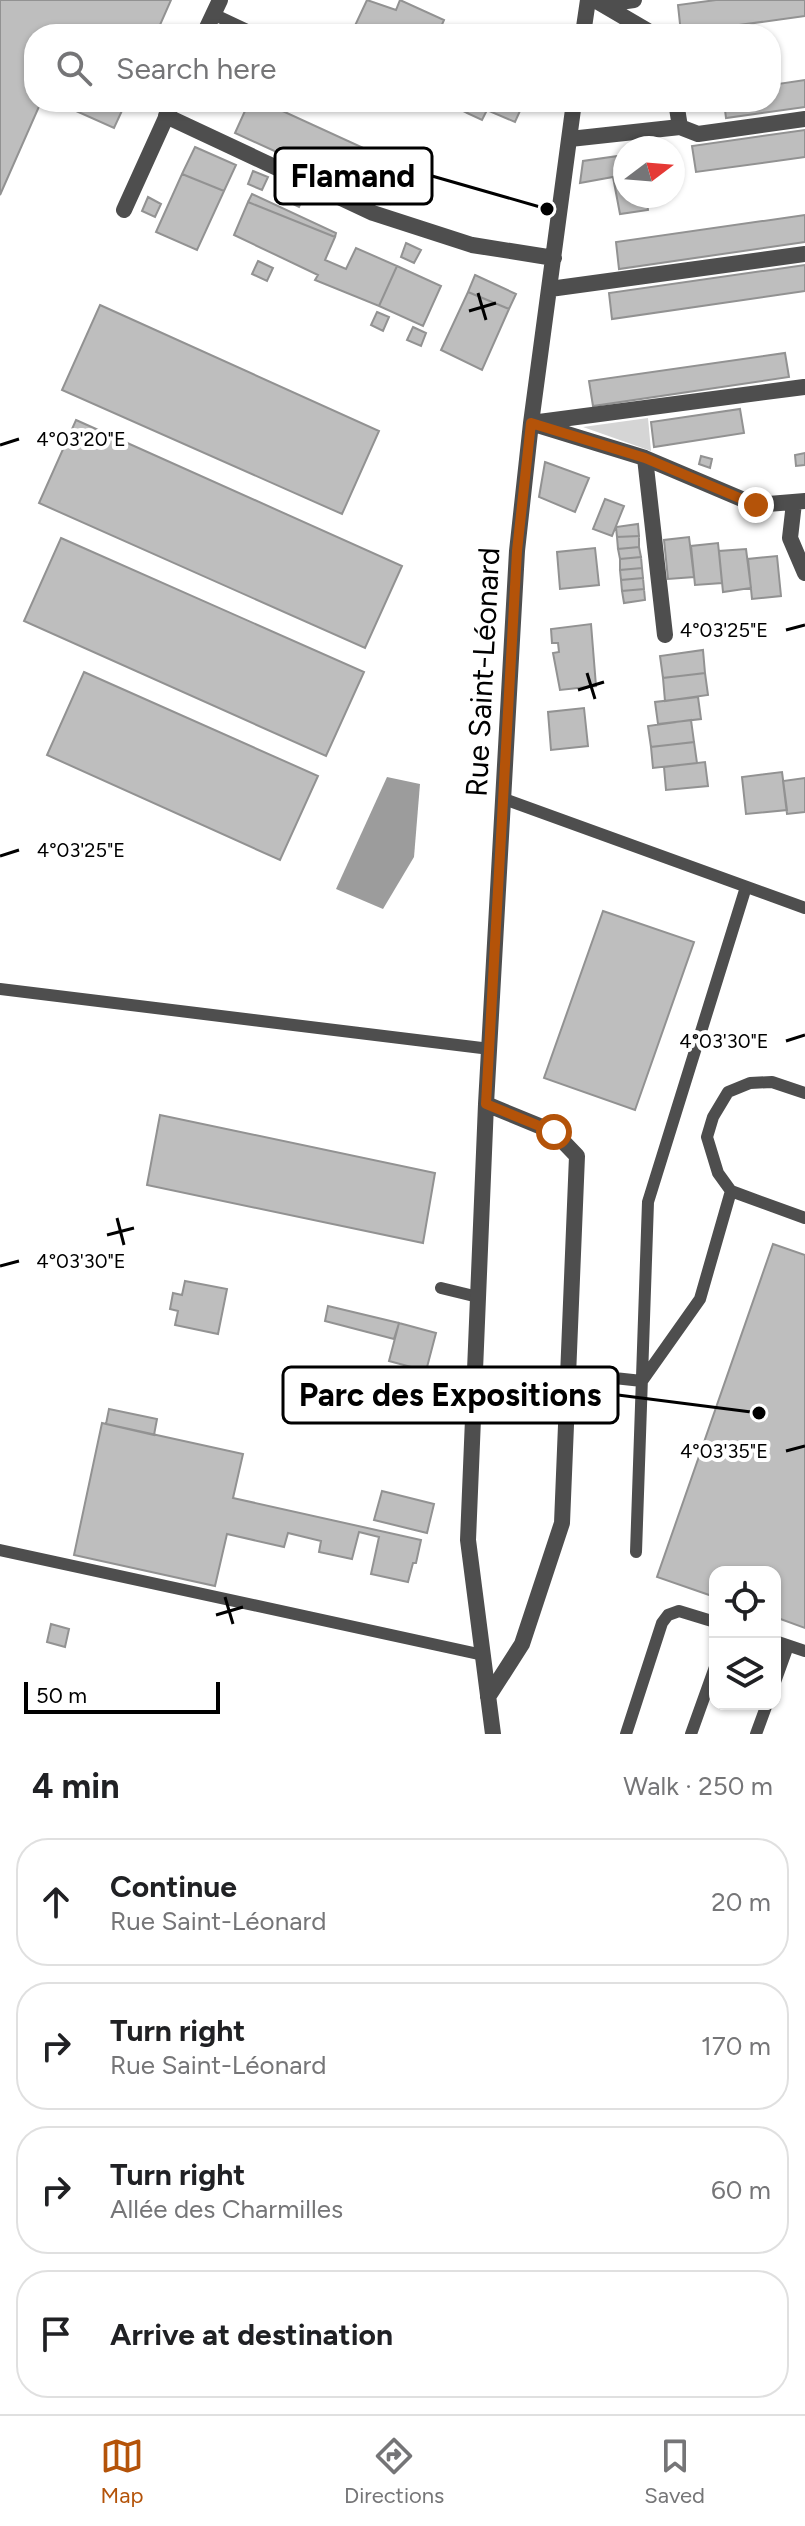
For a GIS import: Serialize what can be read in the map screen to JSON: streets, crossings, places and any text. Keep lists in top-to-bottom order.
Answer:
{
  "streets": {
    "street": ["Rue Saint-Léonard"]
  },
  "places": ["Flamand", "Parc des Expositions"],
  "scale_bar": "50 m",
  "north": "right",
  "page": {
    "search": "Search here",
    "scale": "50 m",
    "heading": ["4 min", "Walk · 250 m"],
    "list": [
      ["Continue", "Rue Saint-Léonard", "20 m"],
      ["Turn right", "Rue Saint-Léonard", "170 m"],
      ["Turn right", "Allée des Charmilles", "60 m"],
      "Arrive at destination"
    ],
    "nav": ["Map", "Directions", "Saved"]
  },
  "coordinates": [
    "4°03'20\"E",
    "4°03'25\"E",
    "4°03'30\"E",
    "4°03'35\"E"
  ]
}
